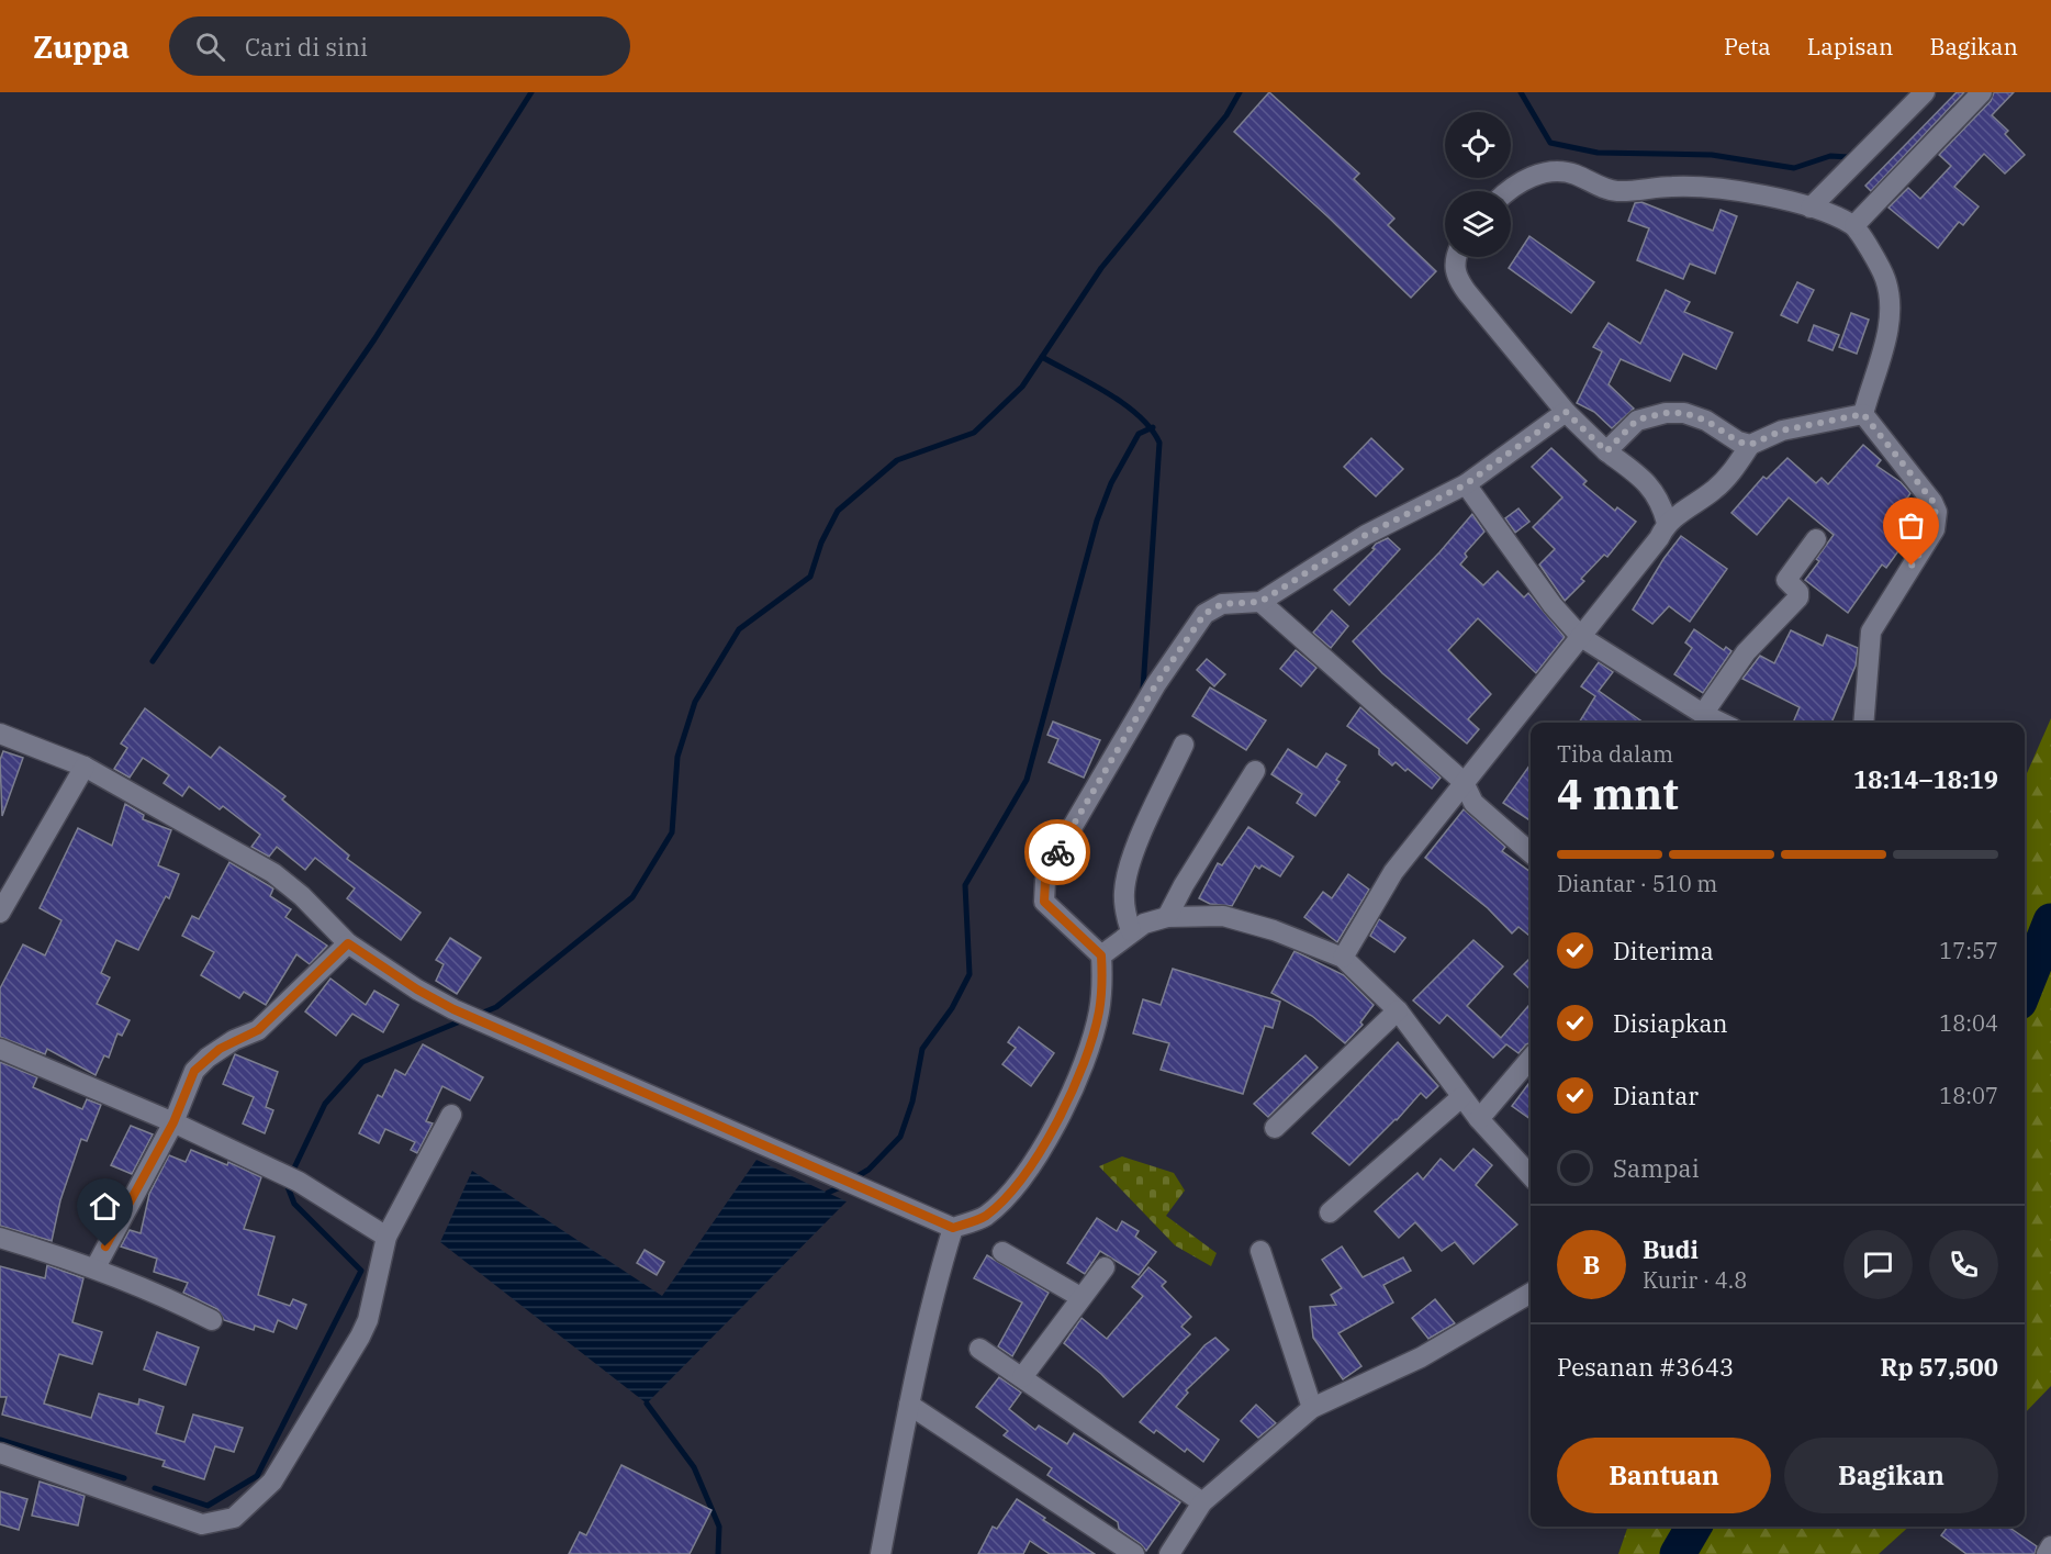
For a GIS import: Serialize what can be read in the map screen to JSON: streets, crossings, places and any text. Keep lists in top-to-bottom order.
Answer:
{
  "page": {
    "header": "Zuppa",
    "search": "Cari di sini",
    "nav": ["Peta", "Lapisan", "Bagikan"],
    "heading": ["4 mnt", "Tiba dalam", "18:14–18:19"],
    "panel": [
      "Budi",
      "Kurir · 4.8",
      "Pesanan #3643",
      "Rp 57,500"
    ],
    "bar": "Diantar · 510 m",
    "list": [
      ["Diterima", "17:57"],
      ["Disiapkan", "18:04"],
      ["Diantar", "18:07"],
      "Sampai"
    ],
    "round": "B",
    "buttons": ["Bantuan", "Bagikan"]
  }
}
